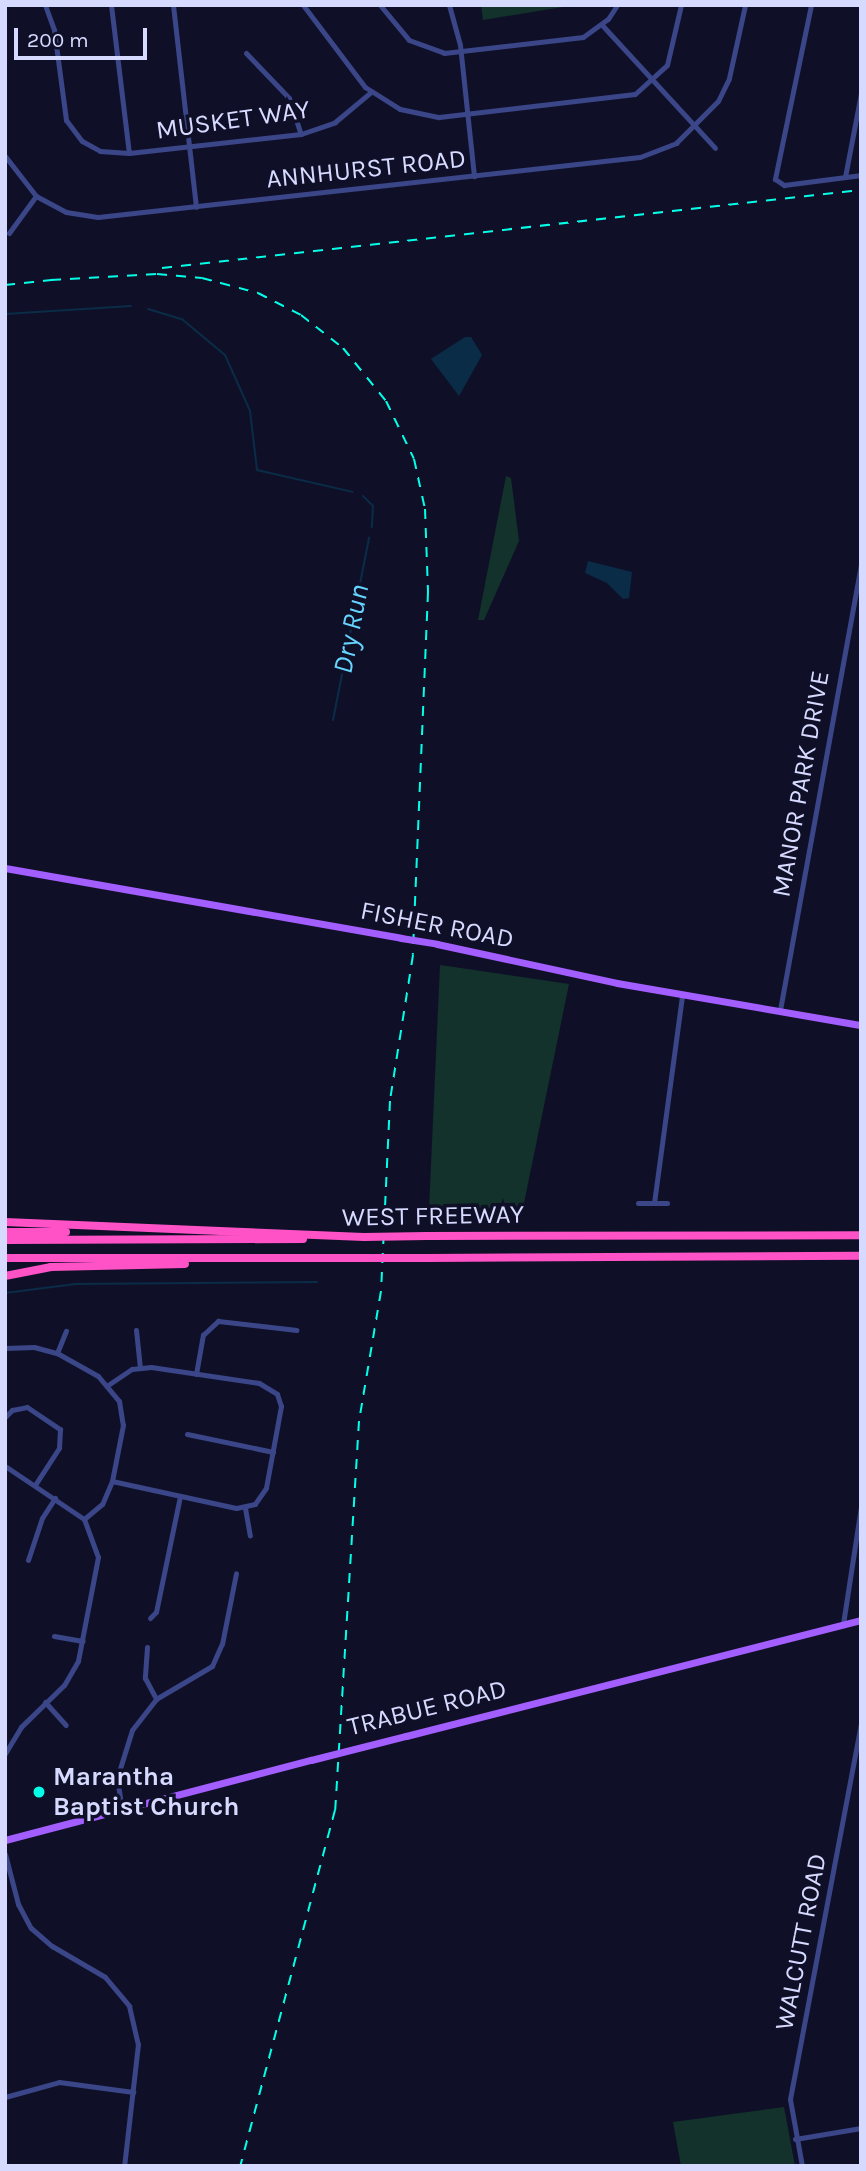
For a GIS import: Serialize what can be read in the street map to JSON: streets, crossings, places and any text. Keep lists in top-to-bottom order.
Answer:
{
  "streets": {
    "highway": ["WEST FREEWAY"],
    "main road": ["FISHER ROAD", "TRABUE ROAD"],
    "street": [
      "MUSKET WAY",
      "ANNHURST ROAD",
      "MANOR PARK DRIVE",
      "WALCUTT ROAD"
    ]
  },
  "crossings": [
    ["MANOR PARK DRIVE", "FISHER ROAD"]
  ],
  "water": ["Dry Run"],
  "places": ["Marantha Baptist Church"],
  "scale_bar": "200 m"
}
